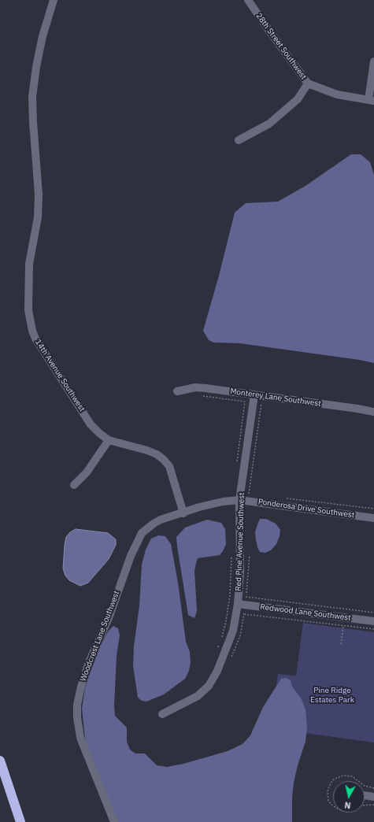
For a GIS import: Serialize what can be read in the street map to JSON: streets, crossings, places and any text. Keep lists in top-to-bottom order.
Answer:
{
  "streets": {
    "street": [
      "28th Street Southwest",
      "14th Avenue Southwest",
      "Monterey Lane Southwest",
      "Ponderosa Drive Southwest",
      "Red Pine Avenue Southwest",
      "Redwood Lane Southwest",
      "Woodcrest Lane Southwest"
    ]
  },
  "crossings": [
    ["14th Avenue Southwest", "Ponderosa Drive Southwest"],
    ["14th Avenue Southwest", "Woodcrest Lane Southwest"],
    ["Monterey Lane Southwest", "Red Pine Avenue Southwest"],
    ["Ponderosa Drive Southwest", "Red Pine Avenue Southwest"],
    ["Ponderosa Drive Southwest", "Woodcrest Lane Southwest"],
    ["Red Pine Avenue Southwest", "Redwood Lane Southwest"]
  ],
  "parks": ["Pine Ridge Estates Park"],
  "north": "bottom"
}
